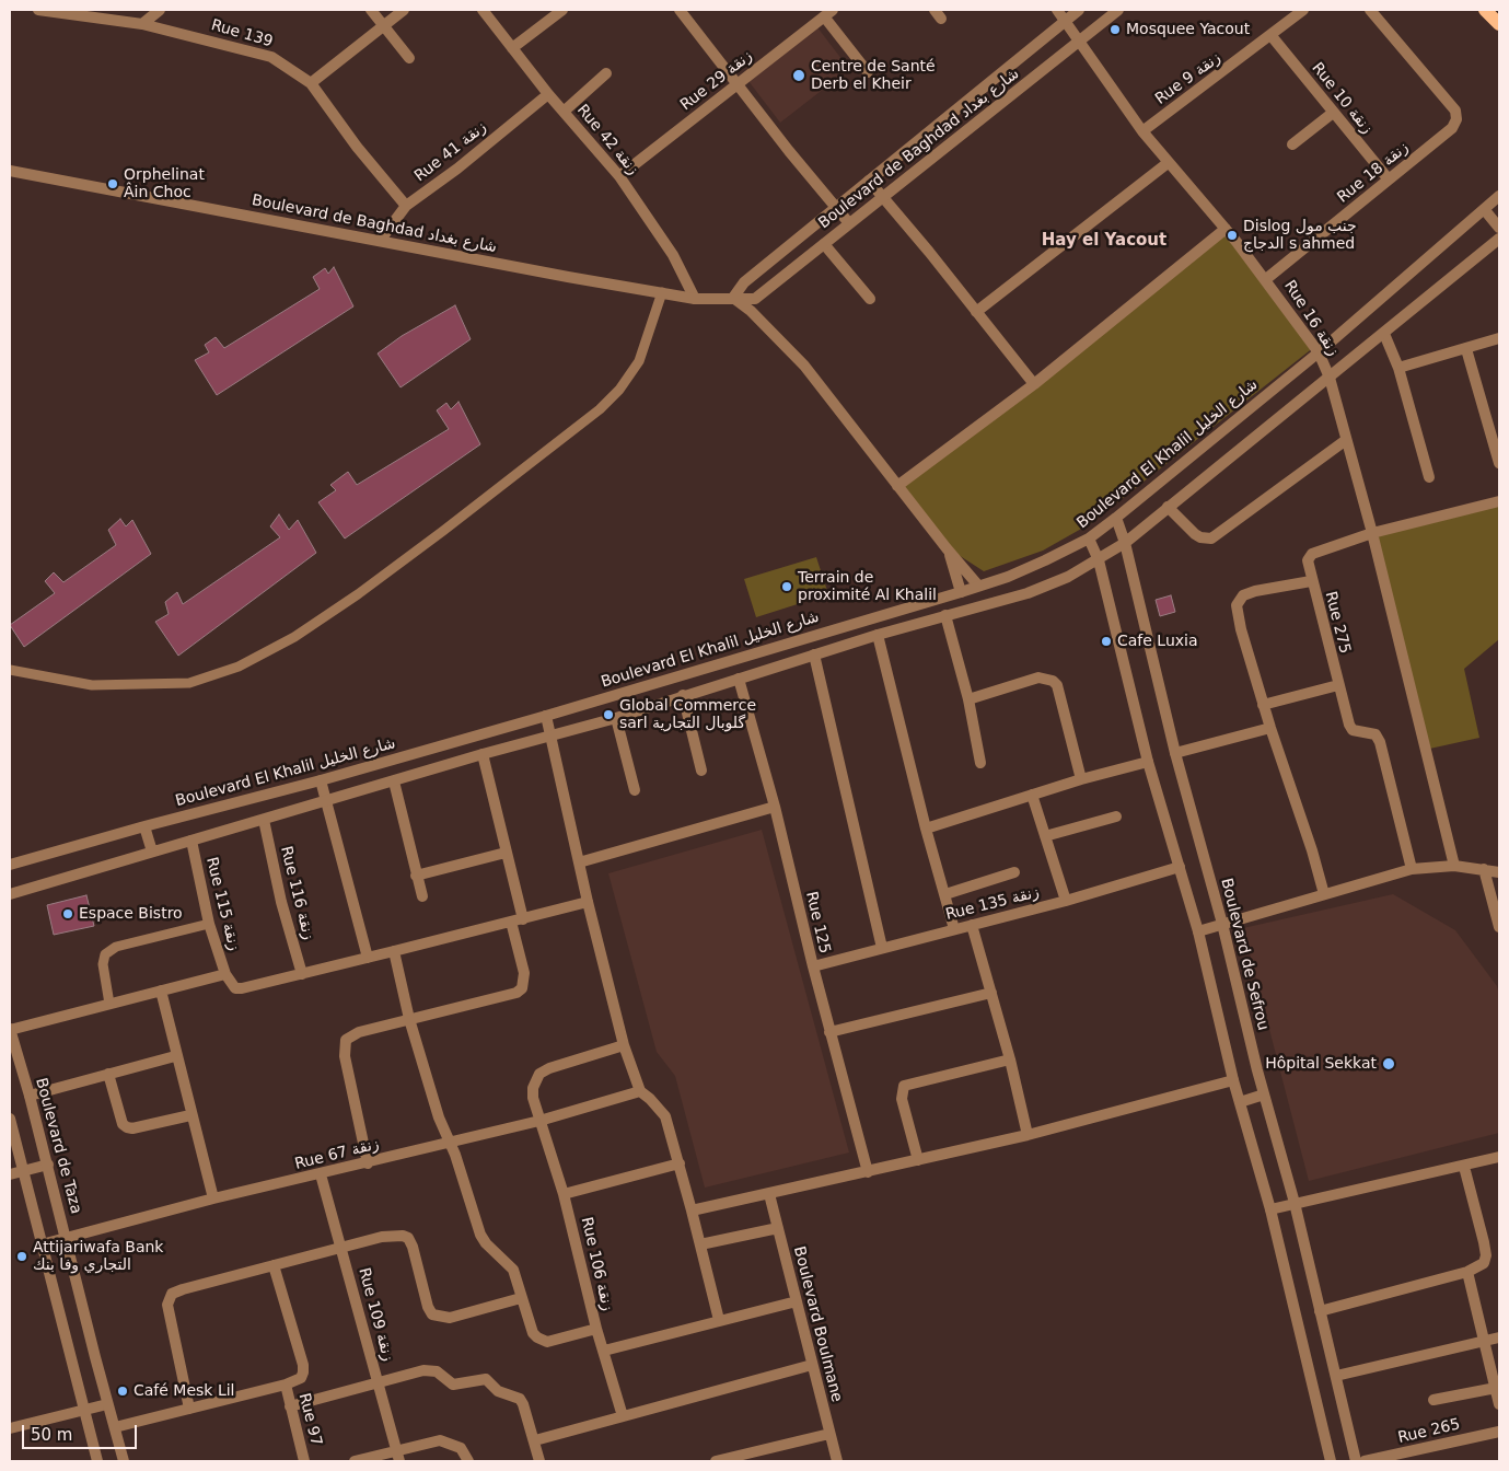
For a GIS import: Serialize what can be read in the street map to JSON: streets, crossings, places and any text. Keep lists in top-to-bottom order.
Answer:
{
  "streets": {
    "street": [
      "Rue 139",
      "Rue 9 زنقة",
      "Rue 29 زنقة",
      "Rue 10 زنقة",
      "Rue 42 زنقة",
      "Boulevard de Baghdad شارع بغداد",
      "Rue 41 زنقة",
      "Rue 18 زنقة",
      "Rue 16 زنقة",
      "Boulevard El Khalil شارع الخليل",
      "Rue 275",
      "Rue 116 زنقة",
      "Rue 115 زنقة",
      "Rue 135 زنقة",
      "Rue 125",
      "Boulevard de Sefrou",
      "Boulevard de Taza",
      "Rue 67 زنقة",
      "Rue 106 زنقة",
      "Rue 109 زنقة",
      "Boulevard Boulmane",
      "Rue 97",
      "Rue 265"
    ]
  },
  "crossings": [
    ["Rue 139", "Rue 41 زنقة"],
    ["Rue 9 زنقة", "Rue 10 زنقة"],
    ["Rue 9 زنقة", "Rue 16 زنقة"],
    ["Rue 29 زنقة", "Rue 42 زنقة"],
    ["Rue 10 زنقة", "Rue 18 زنقة"],
    ["Rue 42 زنقة", "Boulevard de Baghdad شارع بغداد"],
    ["Rue 42 زنقة", "Rue 41 زنقة"],
    ["Boulevard de Baghdad شارع بغداد", "Rue 41 زنقة"],
    ["Boulevard de Baghdad شارع بغداد", "Rue 16 زنقة"],
    ["Rue 18 زنقة", "Rue 16 زنقة"],
    ["Rue 16 زنقة", "Boulevard El Khalil شارع الخليل"],
    ["Rue 16 زنقة", "Rue 275"],
    ["Boulevard El Khalil شارع الخليل", "Boulevard de Sefrou"],
    ["Rue 135 زنقة", "Rue 125"],
    ["Boulevard de Taza", "Rue 67 زنقة"],
    ["Rue 67 زنقة", "Rue 106 زنقة"],
    ["Rue 67 زنقة", "Rue 109 زنقة"]
  ],
  "districts": ["Hay el Yacout"],
  "places": [
    "Mosquee Yacout",
    "Centre de Santé Derb el Kheir",
    "Orphelinat Âin Choc",
    "Dislog جنب مول الدجاج s ahmed",
    "Terrain de proximité Al Khalil",
    "Cafe Luxia",
    "Global Commerce sarl گلوبال التجارية",
    "Espace Bistro",
    "Hôpital Sekkat",
    "Attijariwafa Bank التجاري وفا بنك",
    "Café Mesk Lil"
  ],
  "scale_bar": "50 m"
}
